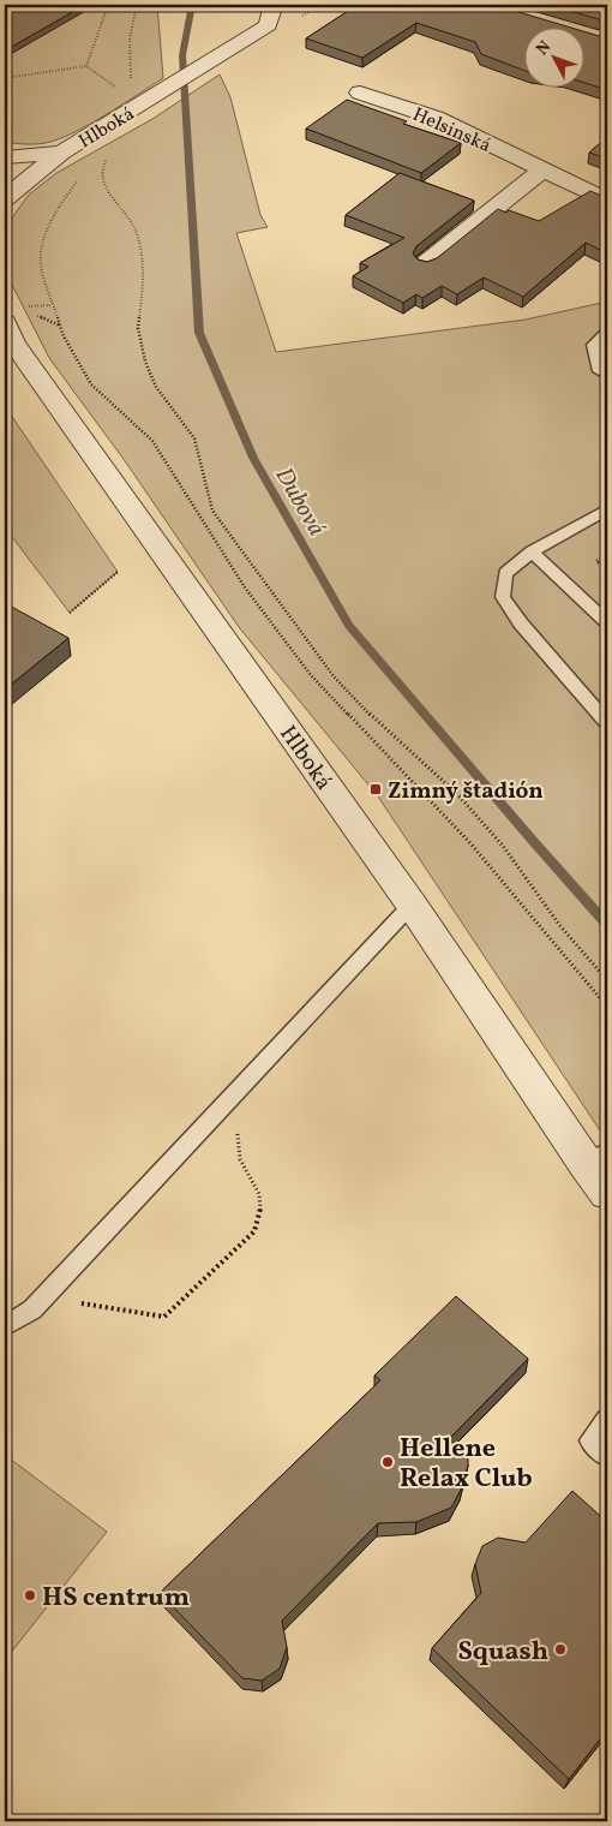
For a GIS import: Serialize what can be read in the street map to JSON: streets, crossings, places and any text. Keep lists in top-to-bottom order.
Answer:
{
  "streets": {
    "street": ["Hlboká", "Helsinská"]
  },
  "water": ["Dubová"],
  "places": {
    "transit": ["Zimný štadión"],
    "other": ["Hellene Relax Club", "HS centrum", "Squash"]
  },
  "north": "top left"
}
